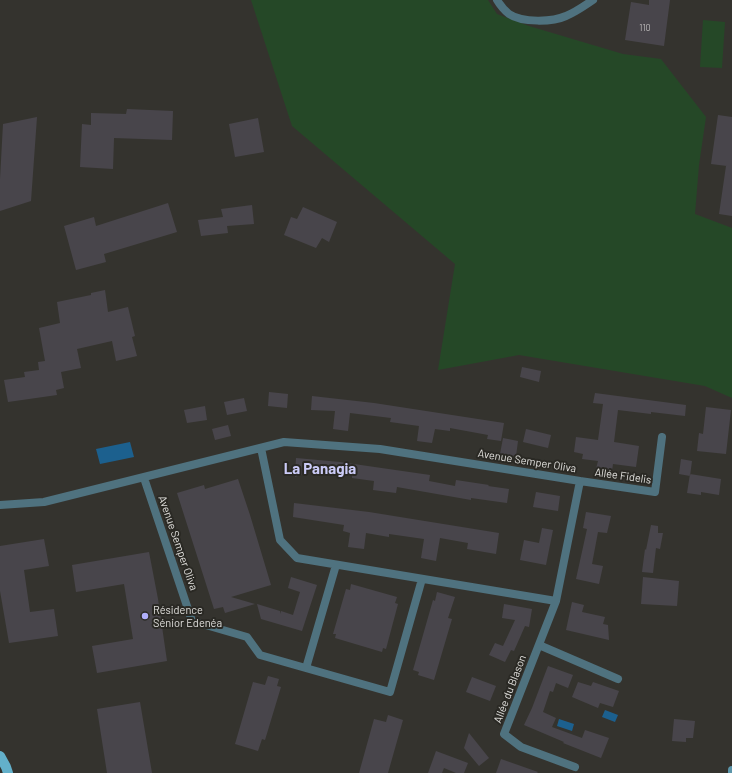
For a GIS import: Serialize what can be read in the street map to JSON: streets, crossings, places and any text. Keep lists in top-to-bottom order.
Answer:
{
  "streets": {
    "street": ["Avenue Semper Oliva", "Allée Fidelis", "Allée du Blason"]
  },
  "crossings": [
    ["Avenue Semper Oliva", "Allée Fidelis"],
    ["Avenue Semper Oliva", "Allée du Blason"]
  ],
  "districts": ["La Panagia"],
  "places": ["Résidence Sénior Edenéa"],
  "house_numbers": ["110"]
}
